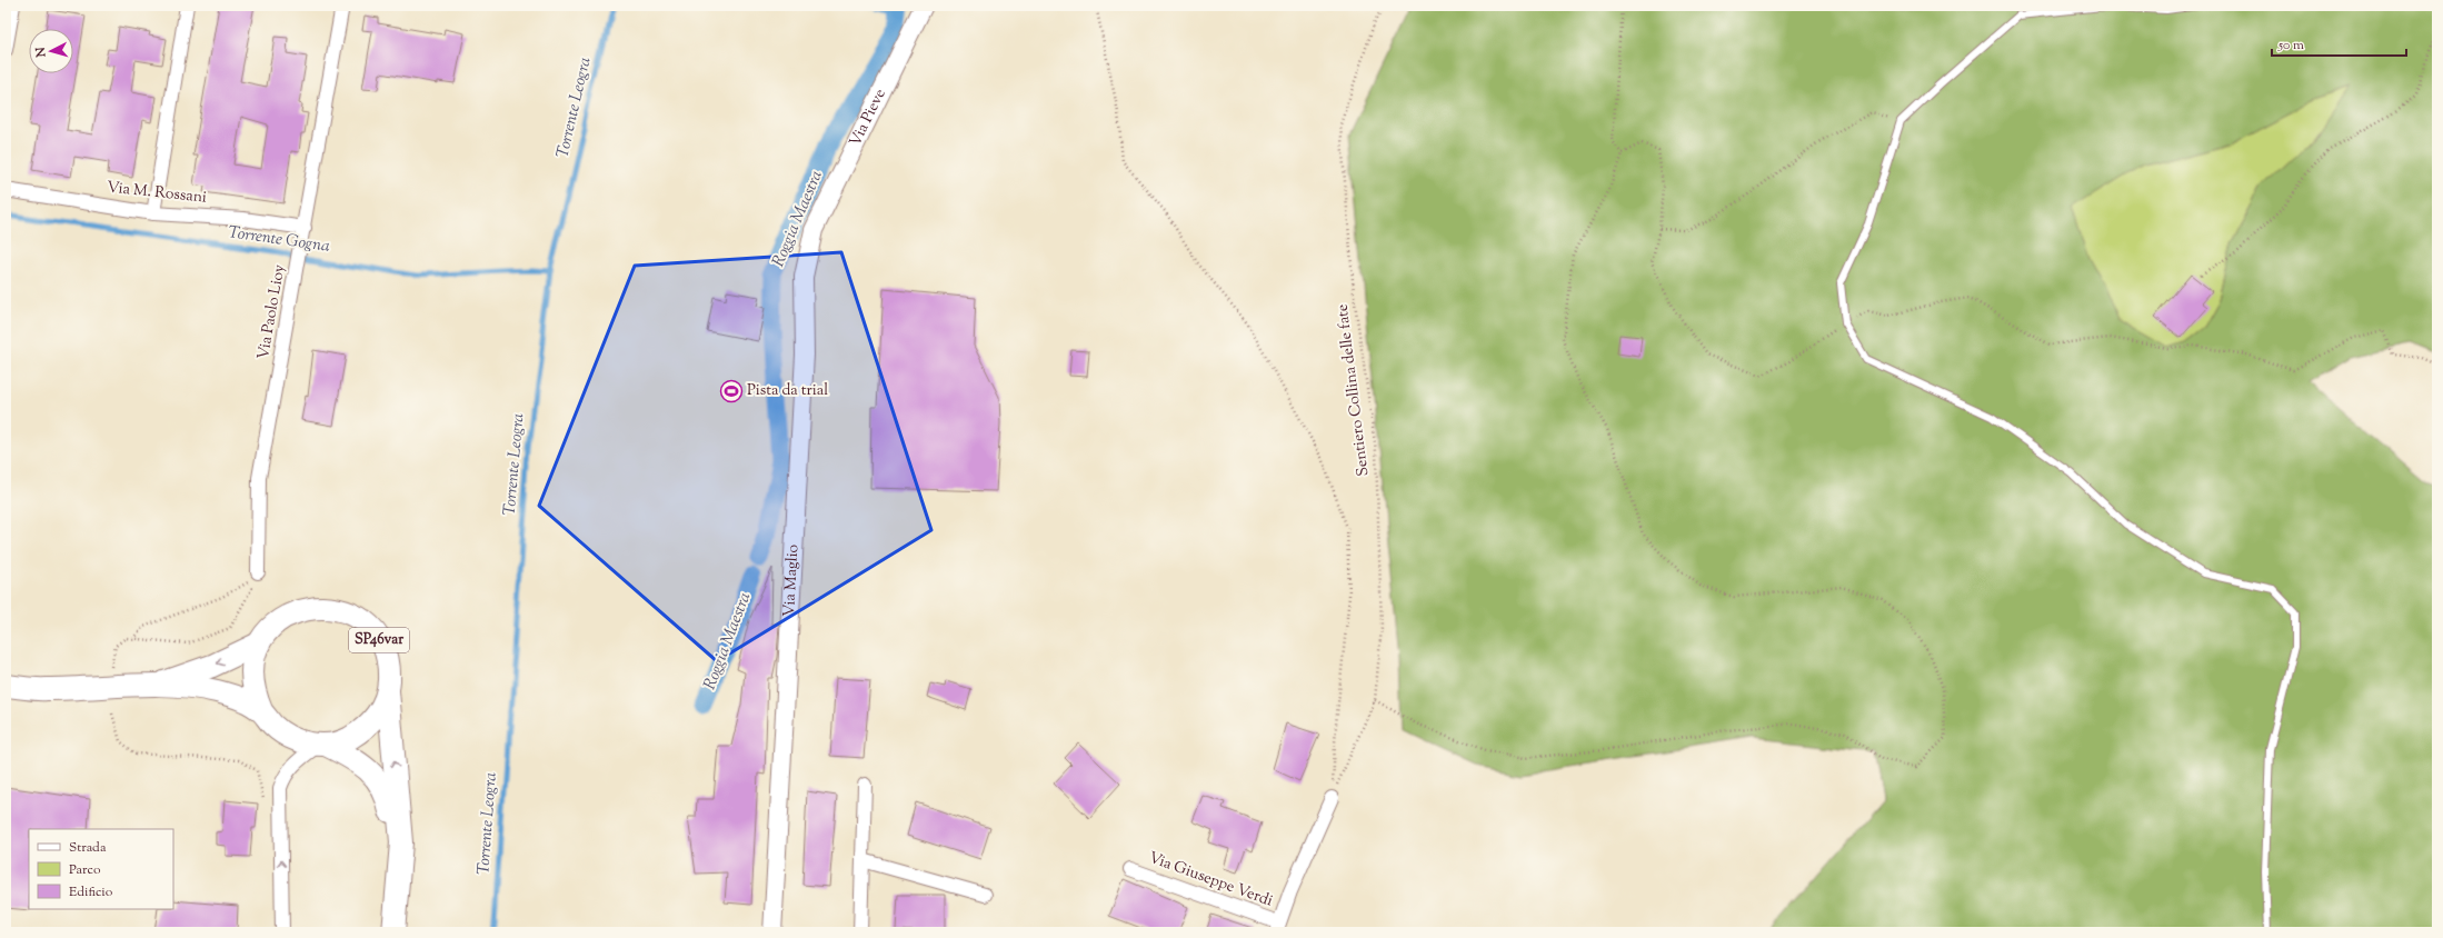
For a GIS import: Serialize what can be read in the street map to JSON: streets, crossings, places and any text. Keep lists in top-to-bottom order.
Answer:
{
  "streets": {
    "main road": ["SP46var"],
    "street": [
      "Via Pieve",
      "Via M. Rossani",
      "Via Paolo Lioy",
      "Via Maglio",
      "Via Giuseppe Verdi"
    ],
    "path": ["Sentiero Collina delle fate"]
  },
  "crossings": [
    ["Via Pieve", "Via Maglio"],
    ["Via M. Rossani", "Via Paolo Lioy"],
    ["Sentiero Collina delle fate", "Via Giuseppe Verdi"]
  ],
  "water": ["Torrente Leogra", "Roggia Maestra", "Torrente Gogna"],
  "places": {
    "sports": ["Pista da trial"]
  },
  "legend": ["Strada", "Parco", "Edificio"],
  "scale_bar": "50 m",
  "north": "left"
}
